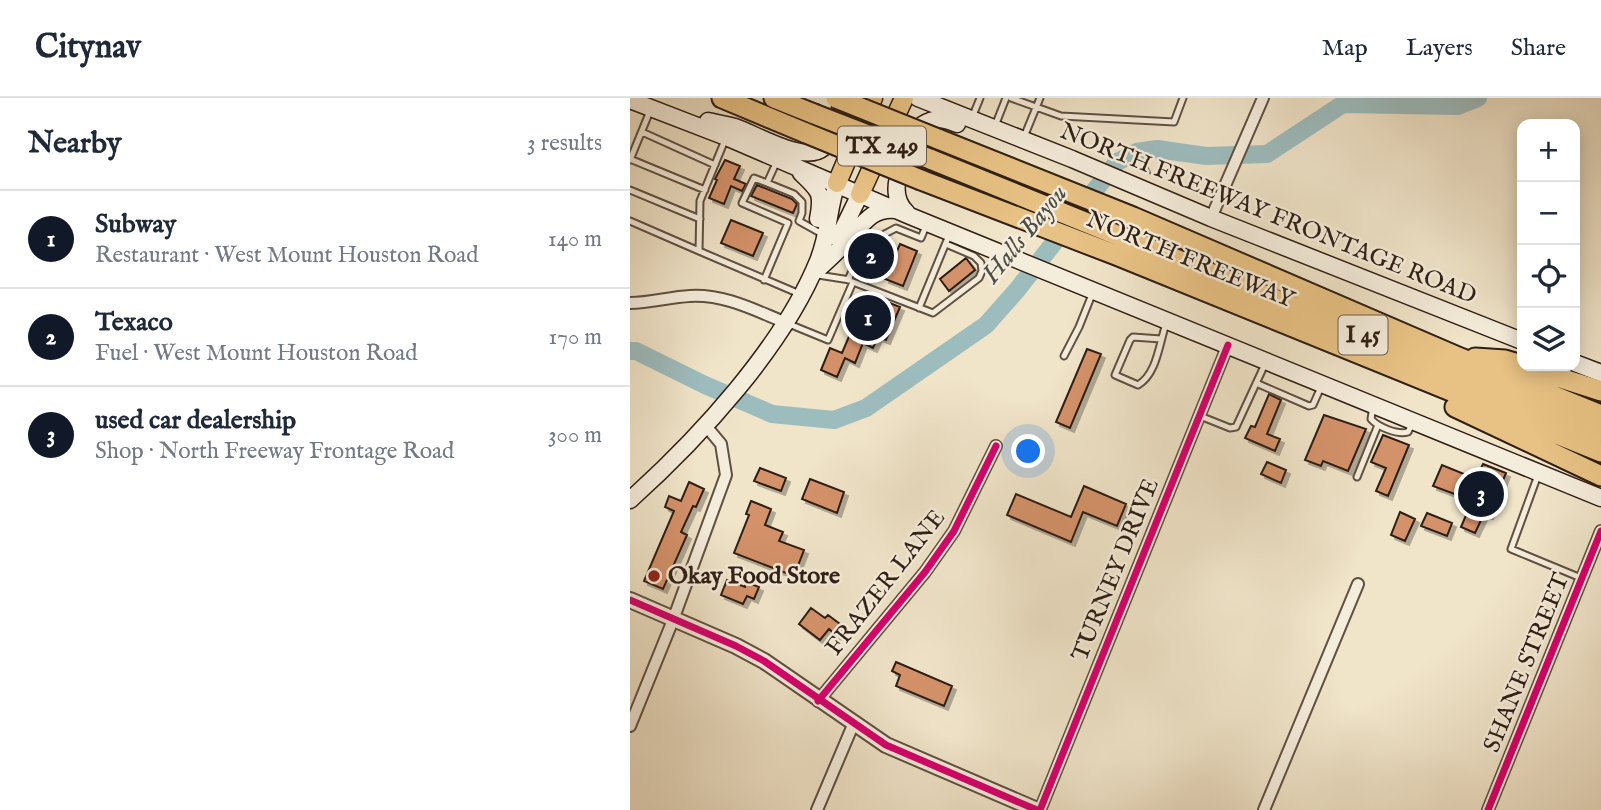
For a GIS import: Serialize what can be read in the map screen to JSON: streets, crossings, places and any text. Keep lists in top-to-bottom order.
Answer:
{
  "streets": {
    "highway": ["NORTH FREEWAY", "I 45"],
    "main road": ["TX 249", "NORTH FREEWAY FRONTAGE ROAD"],
    "street": ["TURNEY DRIVE", "FRAZER LANE", "SHANE STREET"]
  },
  "water": ["Halls Bayou"],
  "places": ["Okay Food Store"],
  "page": {
    "header": "Citynav",
    "nav": ["Map", "Layers", "Share"],
    "heading": ["Nearby", "3 results"],
    "map_buttons": ["+", "−"],
    "list": [
      {
        "mark": "1",
        "name": "Subway",
        "note": "Restaurant · West Mount Houston Road",
        "value": "140 m"
      },
      {
        "mark": "2",
        "name": "Texaco",
        "note": "Fuel · West Mount Houston Road",
        "value": "170 m"
      },
      {
        "mark": "3",
        "name": "used car dealership",
        "note": "Shop · North Freeway Frontage Road",
        "value": "300 m"
      }
    ],
    "pins": ["2", "1", "3"]
  }
}
